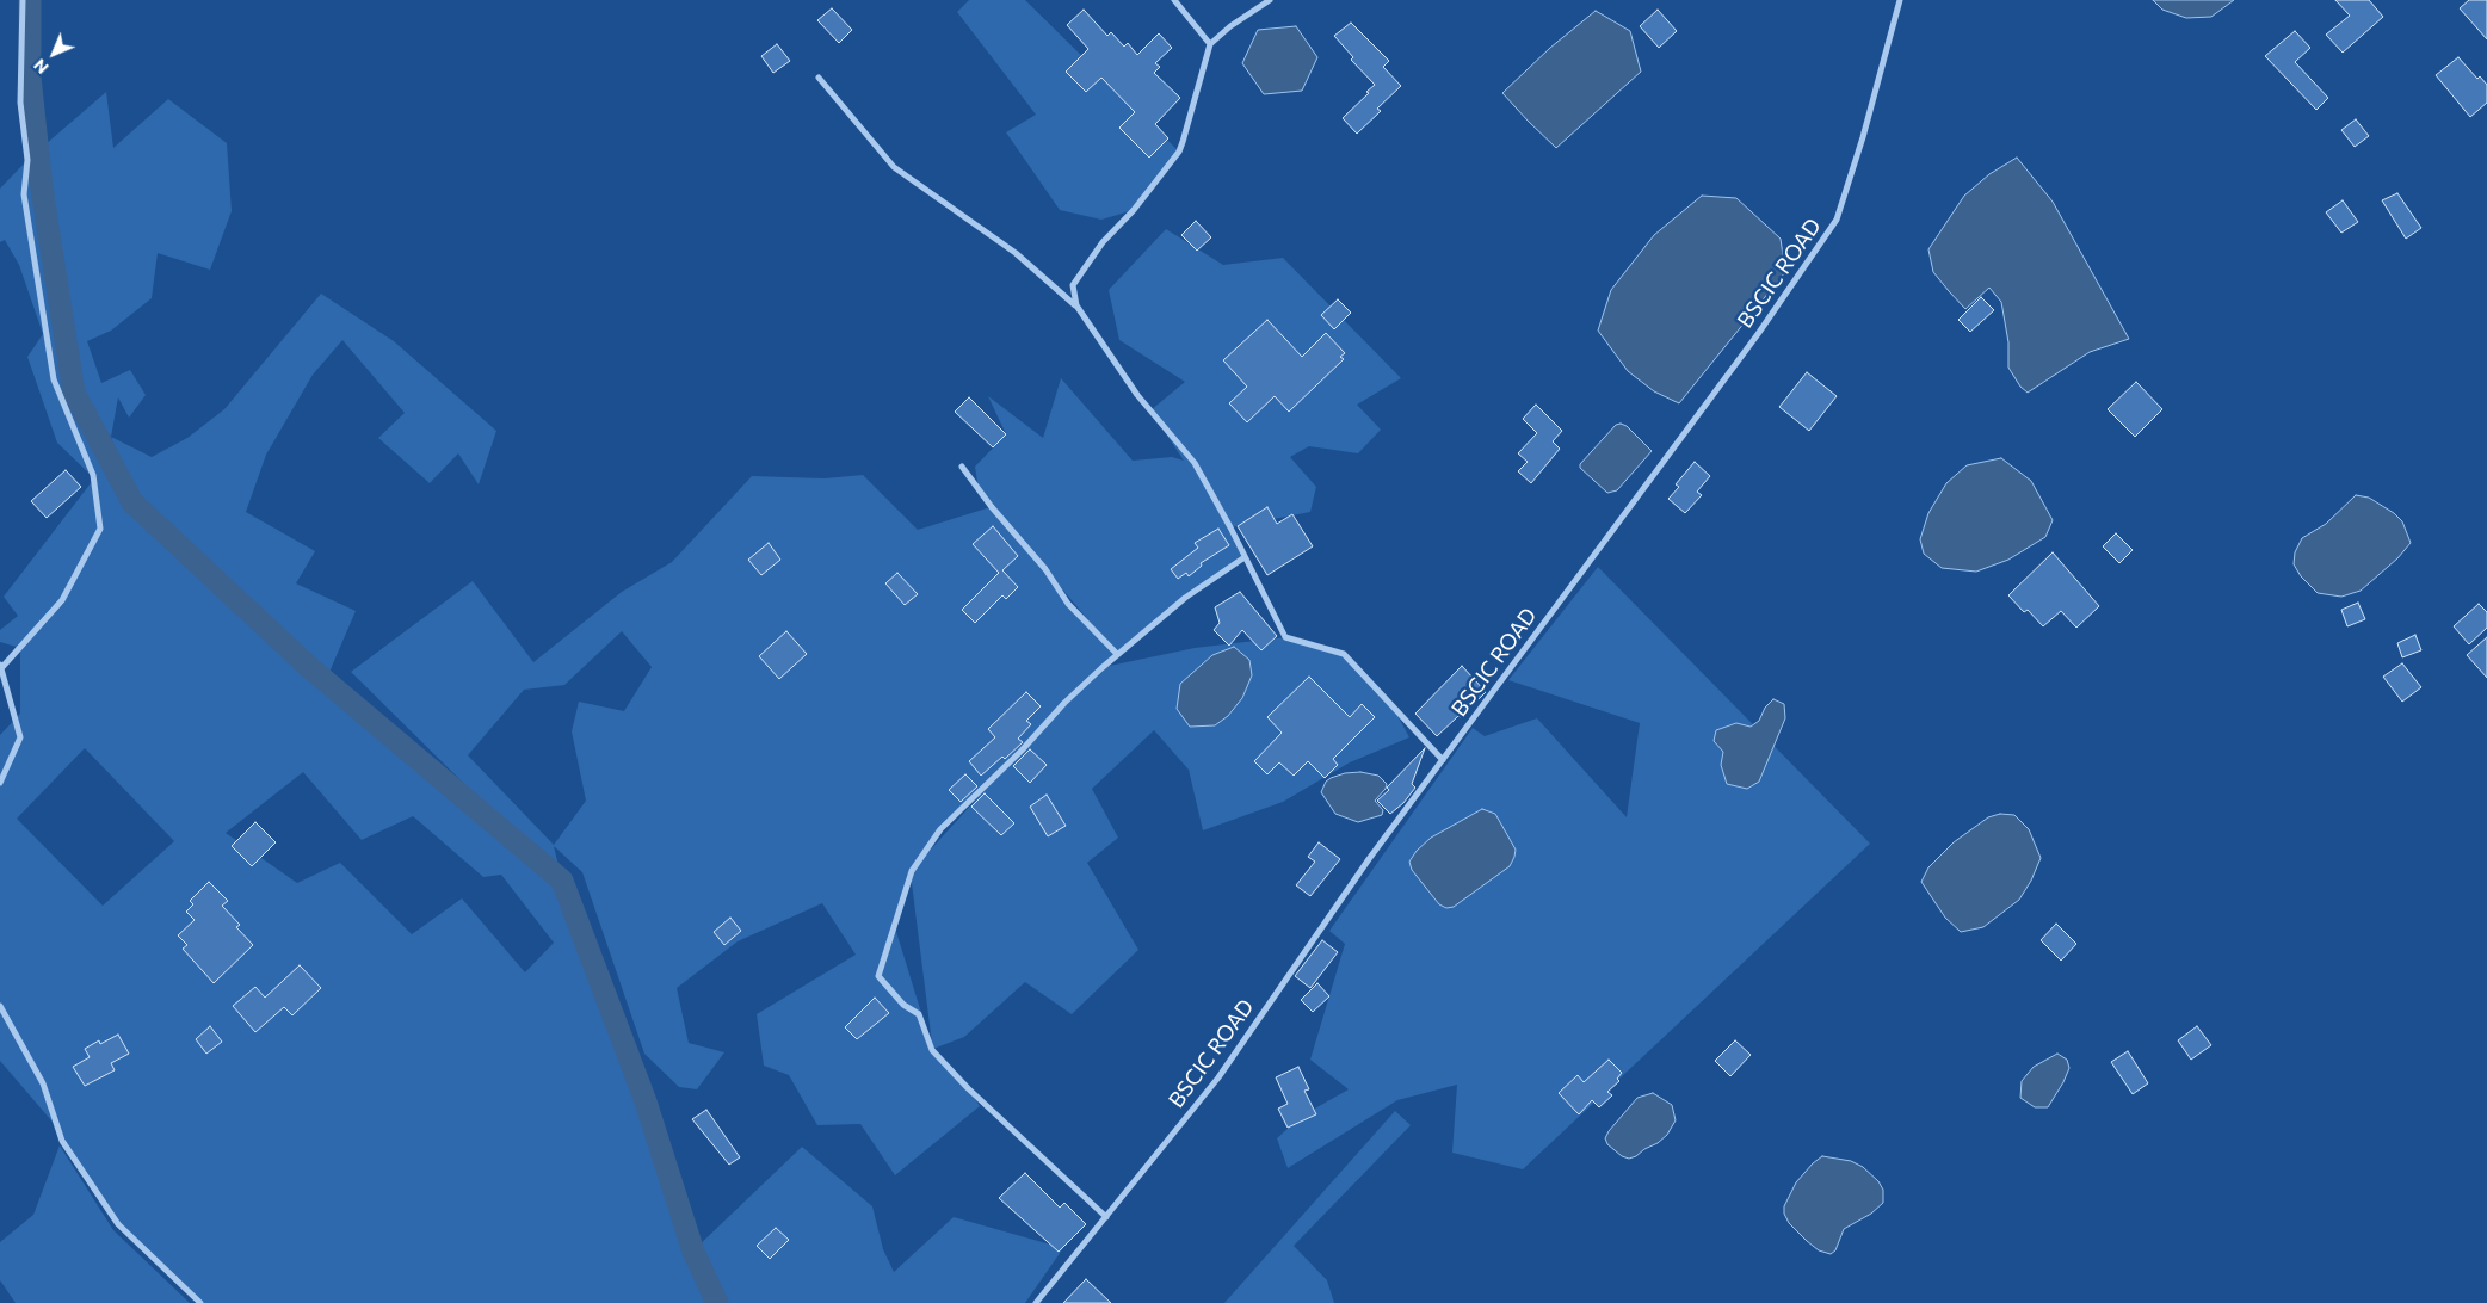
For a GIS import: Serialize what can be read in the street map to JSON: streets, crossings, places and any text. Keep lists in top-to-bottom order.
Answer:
{
  "streets": {
    "street": ["BSCIC ROAD"]
  },
  "north": "bottom left"
}
